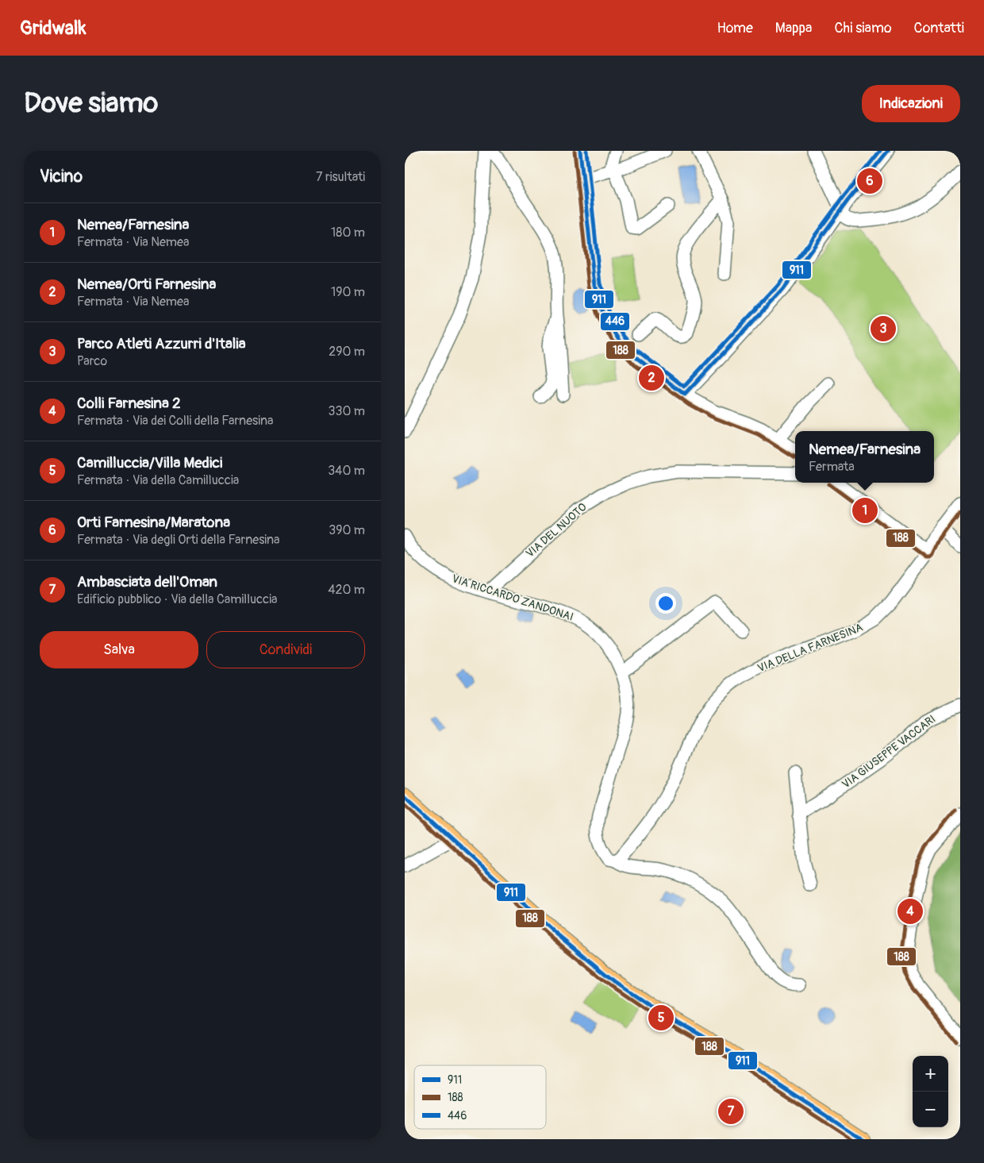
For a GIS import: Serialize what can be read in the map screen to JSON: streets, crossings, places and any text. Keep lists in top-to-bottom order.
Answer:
{
  "streets": {
    "street": [
      "VIA DEL NUOTO",
      "VIA RICCARDO ZANDONAI",
      "VIA DELLA FARNESINA",
      "VIA GIUSEPPE VACCARI"
    ]
  },
  "crossings": [
    ["VIA DEL NUOTO", "VIA RICCARDO ZANDONAI"],
    ["VIA RICCARDO ZANDONAI", "VIA DELLA FARNESINA"]
  ],
  "lines": ["transit line 911", "transit line 446", "transit line 188"],
  "legend": ["911", "188", "446"],
  "page": {
    "header": "Gridwalk",
    "nav": [
      "Home",
      "Mappa",
      "Chi siamo",
      "Contatti"
    ],
    "buttons": [
      "Indicazioni",
      ["Salva", "Condividi"]
    ],
    "title": "Dove siamo",
    "heading": ["Vicino", "7 risultati"],
    "pins": [
      "6",
      "3",
      "2",
      "1",
      "4",
      "5",
      "7"
    ],
    "list": [
      {
        "mark": "1",
        "name": "Nemea/Farnesina",
        "note": "Fermata · Via Nemea",
        "value": "180 m"
      },
      {
        "mark": "2",
        "name": "Nemea/Orti Farnesina",
        "note": "Fermata · Via Nemea",
        "value": "190 m"
      },
      {
        "mark": "3",
        "name": "Parco Atleti Azzurri d'Italia",
        "note": "Parco",
        "value": "290 m"
      },
      {
        "mark": "4",
        "name": "Colli Farnesina 2",
        "note": "Fermata · Via dei Colli della Farnesina",
        "value": "330 m"
      },
      {
        "mark": "5",
        "name": "Camilluccia/Villa Medici",
        "note": "Fermata · Via della Camilluccia",
        "value": "340 m"
      },
      {
        "mark": "6",
        "name": "Orti Farnesina/Maratona",
        "note": "Fermata · Via degli Orti della Farnesina",
        "value": "390 m"
      },
      {
        "mark": "7",
        "name": "Ambasciata dell'Oman",
        "note": "Edificio pubblico · Via della Camilluccia",
        "value": "420 m"
      }
    ],
    "popup": ["Nemea/Farnesina", "Fermata"],
    "map_buttons": ["+", "−"]
  }
}
